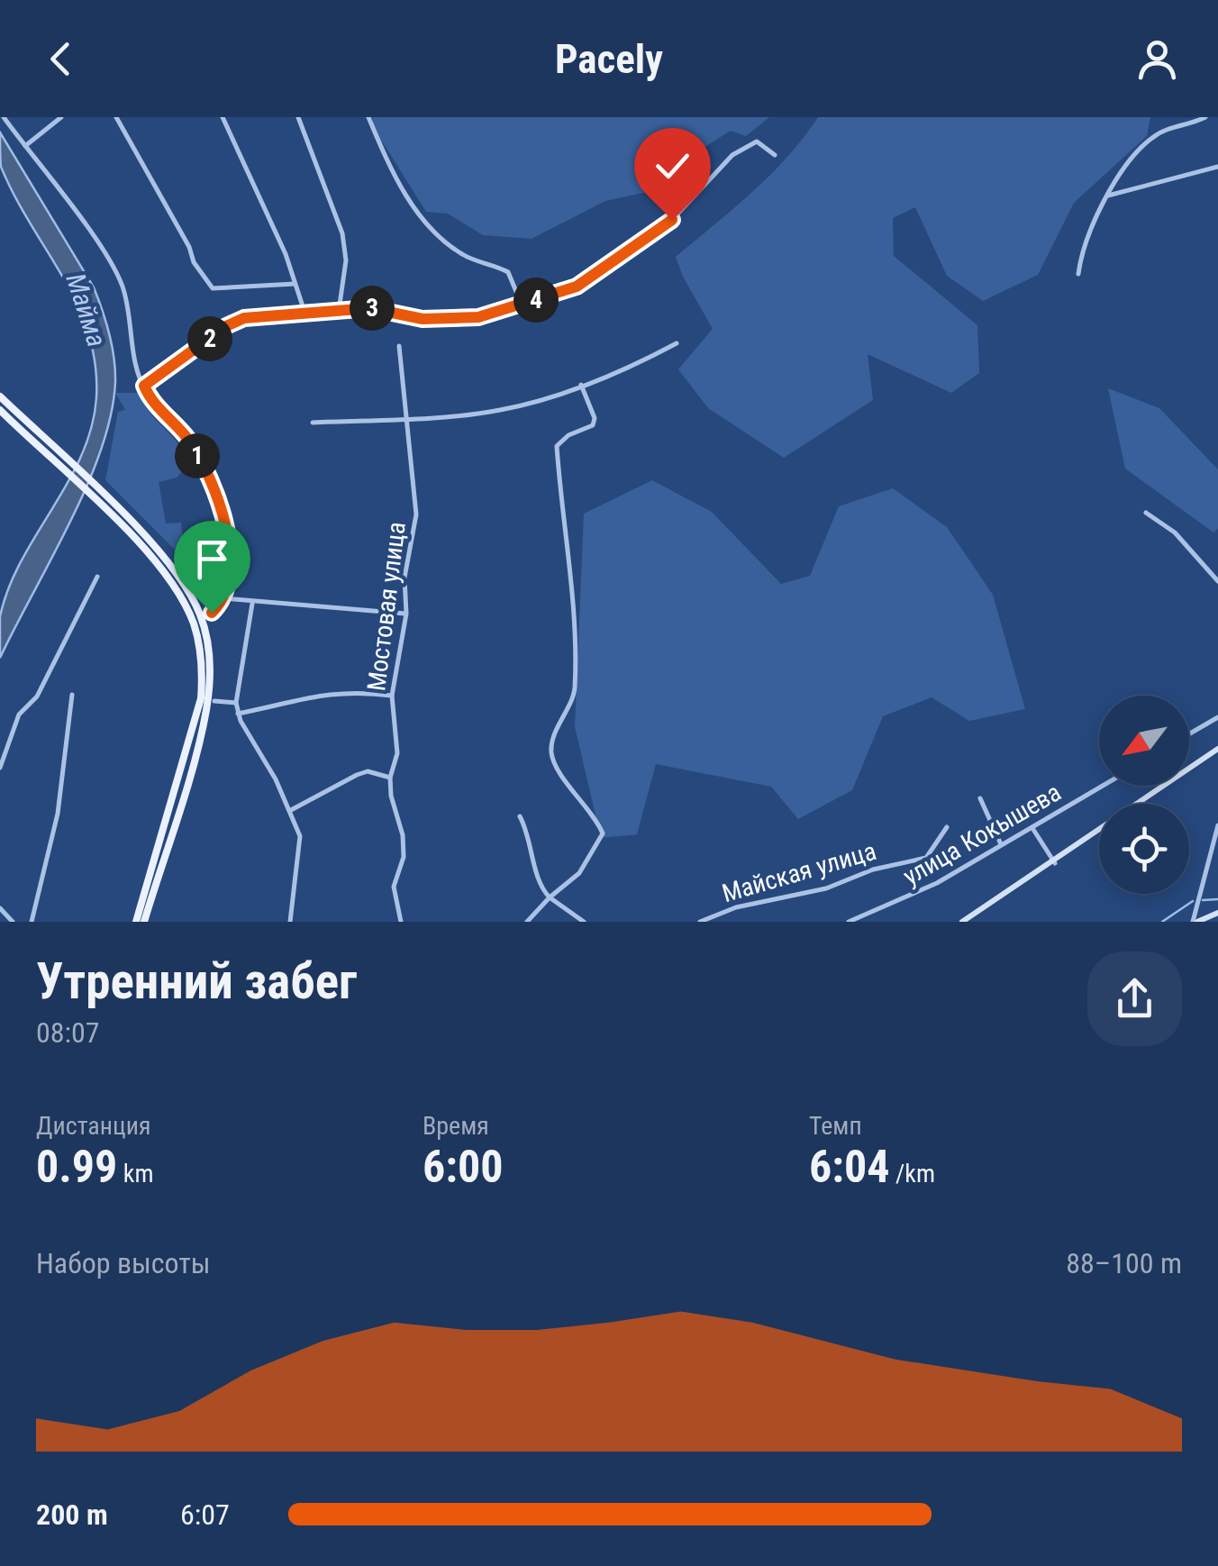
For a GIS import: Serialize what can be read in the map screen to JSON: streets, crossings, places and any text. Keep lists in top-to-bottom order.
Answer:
{
  "streets": {
    "street": ["Мостовая улица", "улица Кокышева", "Майская улица"]
  },
  "water": ["Майма"],
  "north": "bottom left",
  "page": {
    "header": "Pacely",
    "pins": [
      "4",
      "3",
      "2",
      "1"
    ],
    "heading": ["Утренний забег", "08:07"],
    "stats": [
      ["Дистанция", "0.99 km"],
      ["Время", "6:00"],
      ["Темп", "6:04 /km"]
    ],
    "chart": ["Набор высоты", "88–100 m"],
    "list": [
      {
        "name": "200 m",
        "note": "6:07"
      }
    ]
  }
}
